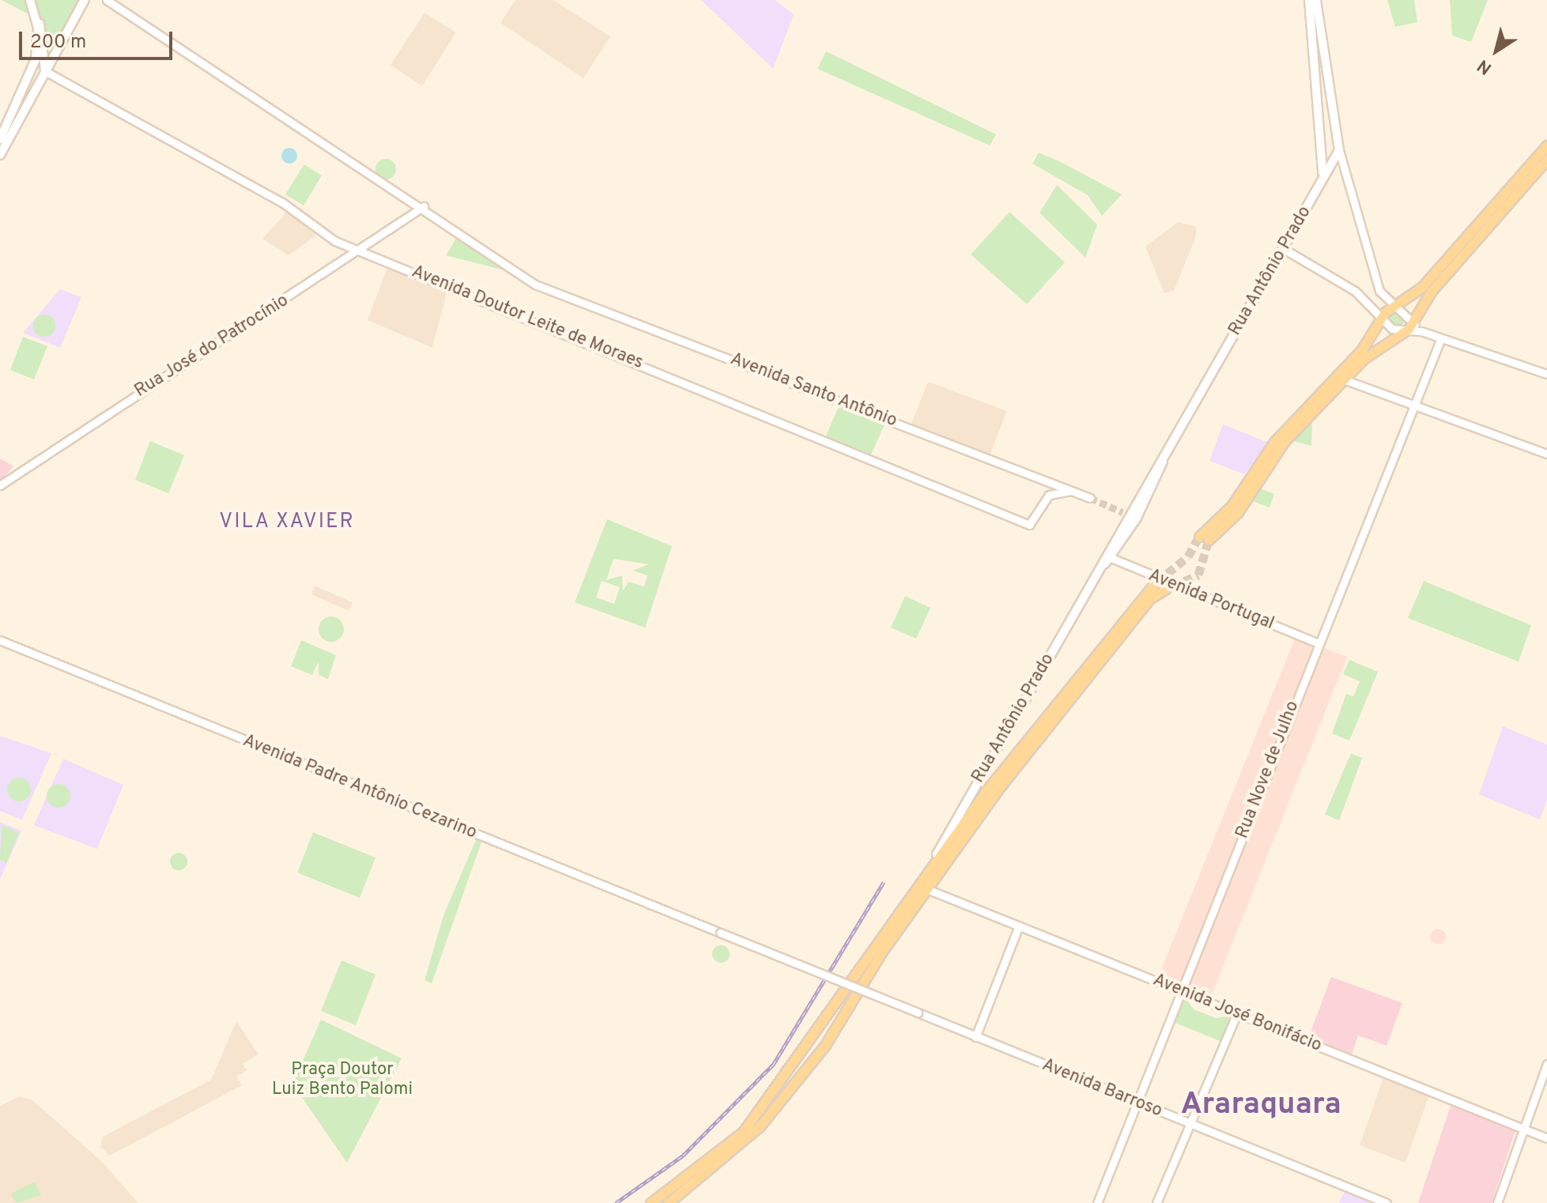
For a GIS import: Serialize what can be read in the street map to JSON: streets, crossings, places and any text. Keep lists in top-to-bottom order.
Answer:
{
  "streets": {
    "main road": ["Rua Antônio Prado"],
    "street": [
      "Avenida Doutor Leite de Moraes",
      "Rua José do Patrocínio",
      "Avenida Santo Antônio",
      "Avenida Portugal",
      "Rua Nove de Julho",
      "Avenida Padre Antônio Cezarino",
      "Avenida José Bonifácio",
      "Avenida Barroso"
    ]
  },
  "crossings": [
    ["Rua Antônio Prado", "Avenida Portugal"],
    ["Avenida Doutor Leite de Moraes", "Rua José do Patrocínio"],
    ["Rua José do Patrocínio", "Avenida Santo Antônio"],
    ["Avenida Portugal", "Rua Nove de Julho"],
    ["Rua Nove de Julho", "Avenida José Bonifácio"],
    ["Rua Nove de Julho", "Avenida Barroso"],
    ["Avenida Padre Antônio Cezarino", "Avenida Barroso"]
  ],
  "districts": ["VILA XAVIER", "Araraquara"],
  "parks": ["Praça Doutor Luiz Bento Palomi"],
  "scale_bar": "200 m",
  "north": "bottom left"
}
